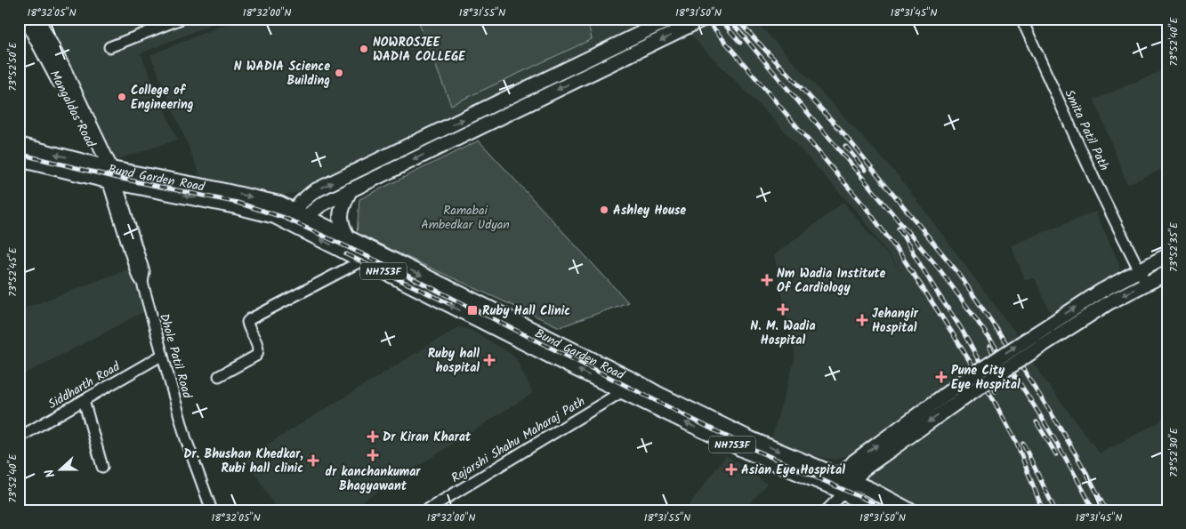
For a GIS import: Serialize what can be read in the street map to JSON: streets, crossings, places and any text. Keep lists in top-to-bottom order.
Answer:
{
  "streets": {
    "highway": ["Bund Garden Road", "NH753F"],
    "main road": ["Mangaldas Road"],
    "street": [
      "Smita Patil Path",
      "Dhole Patil Road",
      "Siddharth Road",
      "Rajarshi Shahu Maharaj Path"
    ]
  },
  "crossings": [
    ["Mangaldas Road", "Bund Garden Road"],
    ["Mangaldas Road", "Dhole Patil Road"],
    ["Bund Garden Road", "NH753F"],
    ["Bund Garden Road", "Rajarshi Shahu Maharaj Path"],
    ["Dhole Patil Road", "Siddharth Road"]
  ],
  "parks": ["Ramabai Ambedkar Udyan"],
  "places": {
    "other": [
      "NOWROSJEE WADIA COLLEGE",
      "N WADIA Science Building",
      "College of Engineering",
      "Ashley House"
    ],
    "health": [
      "Nm Wadia Institute Of Cardiology",
      "N. M. Wadia Hospital",
      "Jehangir Hospital",
      "Ruby hall hospital",
      "Pune City Eye Hospital",
      "Dr Kiran Kharat",
      "dr kanchankumar Bhagyawant",
      "Dr. Bhushan Khedkar, Rubi hall clinic",
      "Asian Eye Hospital"
    ],
    "transit": ["Ruby Hall Clinic"]
  },
  "north": "left",
  "coordinates": [
    "18°32'05\"N",
    "18°32'00\"N",
    "18°31'55\"N",
    "18°31'50\"N",
    "18°31'45\"N",
    "73°52'40\"E",
    "73°52'50\"E",
    "73°52'35\"E",
    "73°52'45\"E",
    "73°52'30\"E"
  ]
}
